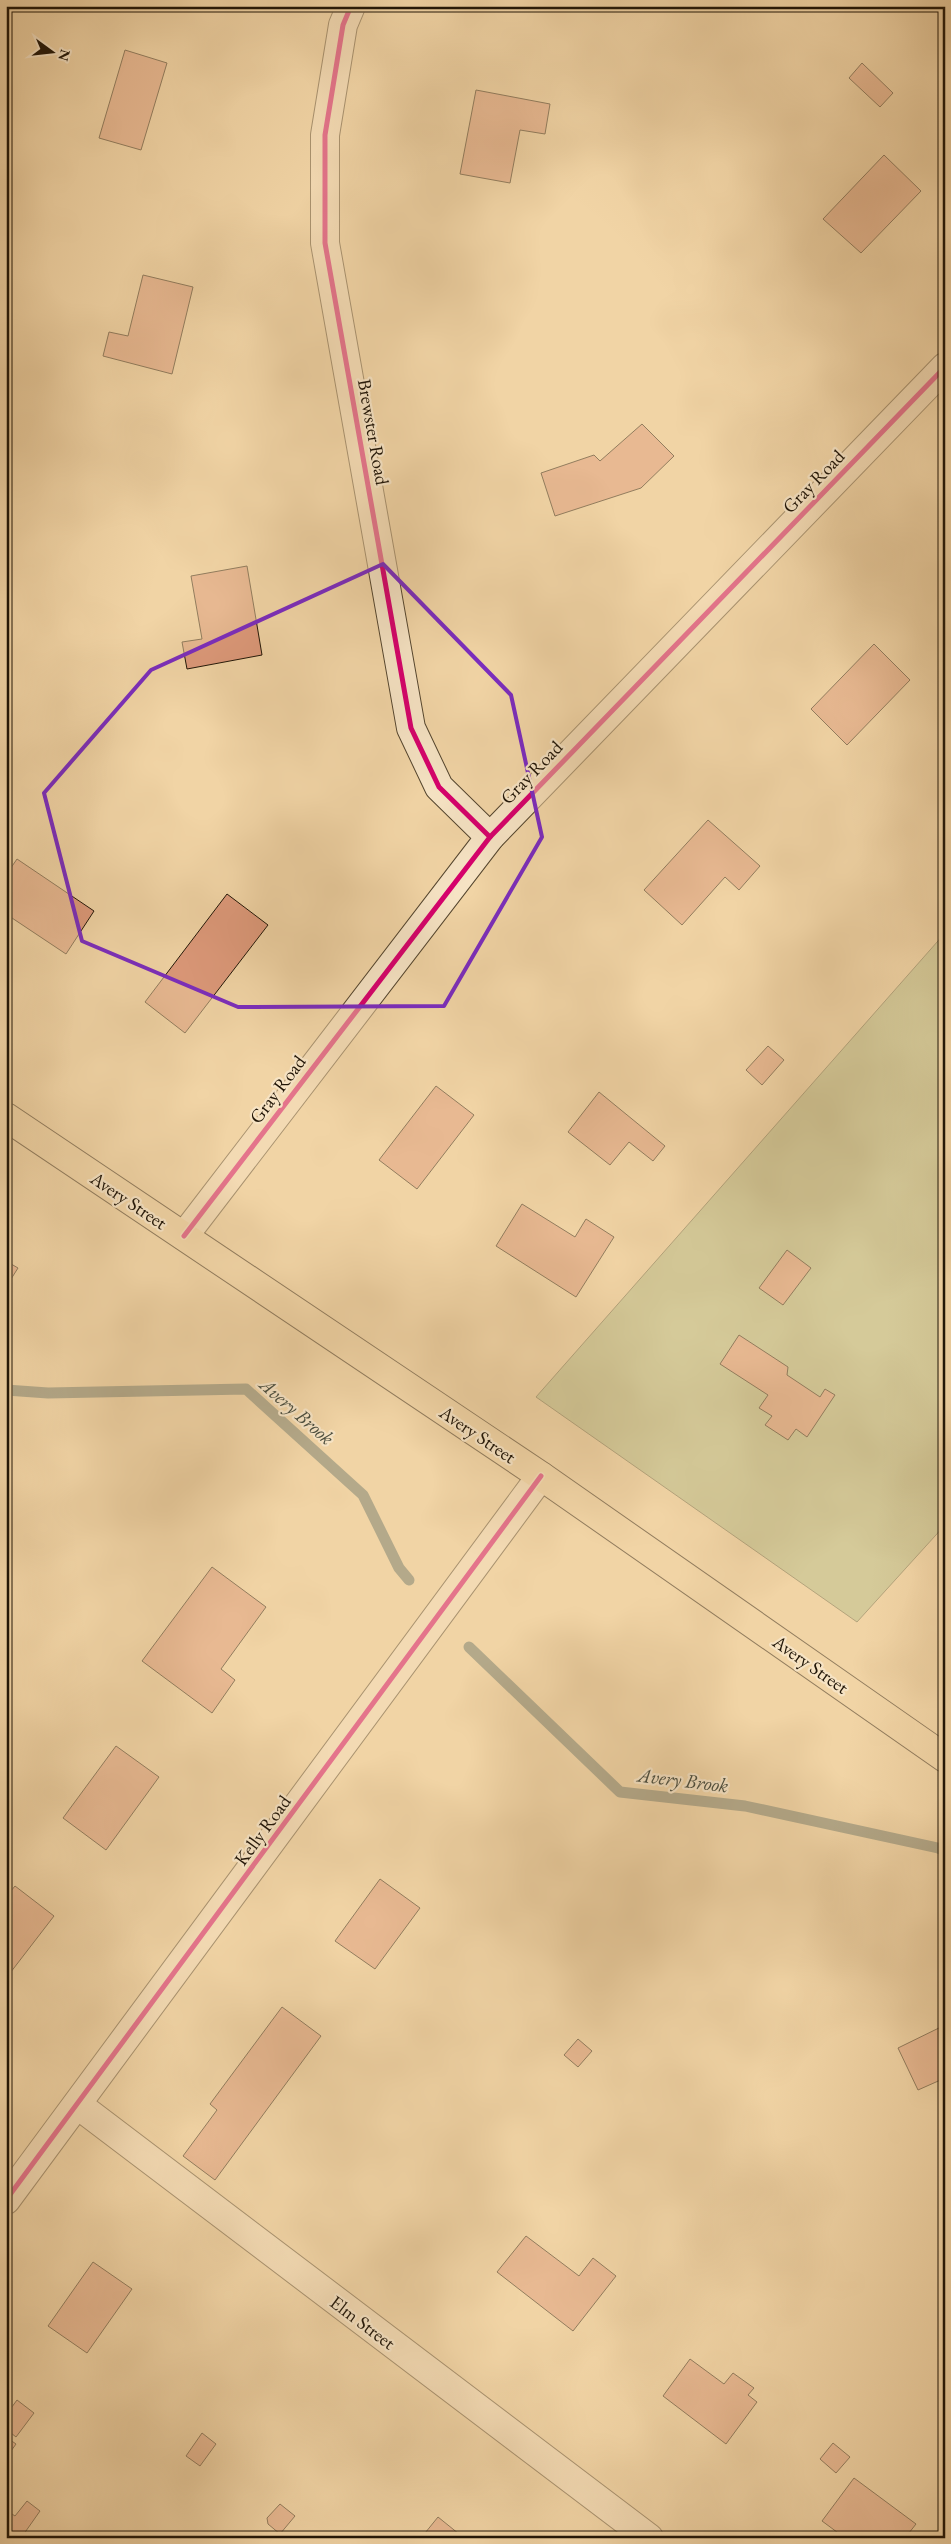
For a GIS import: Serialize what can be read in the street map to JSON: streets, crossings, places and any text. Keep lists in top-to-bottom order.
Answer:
{
  "streets": {
    "main road": ["Avery Street"],
    "street": [
      "Brewster Road",
      "Gray Road",
      "Kelly Road",
      "Elm Street"
    ]
  },
  "crossings": [
    ["Brewster Road", "Gray Road"],
    ["Gray Road", "Avery Street"],
    ["Avery Street", "Kelly Road"],
    ["Kelly Road", "Elm Street"]
  ],
  "water": ["Avery Brook"],
  "north": "right"
}
